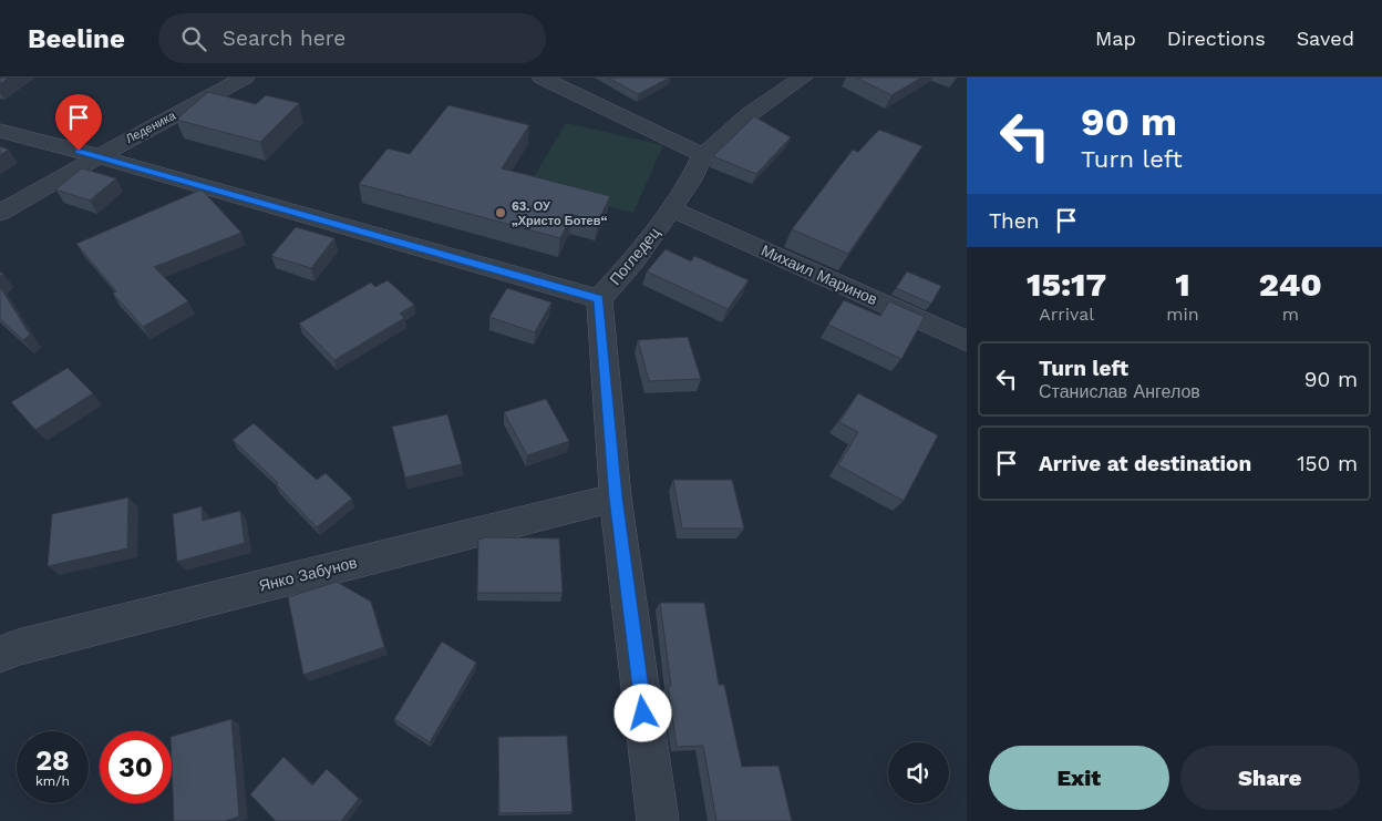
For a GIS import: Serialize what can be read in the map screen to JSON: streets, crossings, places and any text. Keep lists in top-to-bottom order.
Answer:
{
  "streets": {
    "street": [
      "Леденика",
      "Погледец",
      "Михаил Маринов",
      "Янко Забунов"
    ]
  },
  "crossings": [
    ["Погледец", "Михаил Маринов"],
    ["Погледец", "Янко Забунов"]
  ],
  "places": ["63. ОУ „Христо Ботев“"],
  "page": {
    "header": "Beeline",
    "search": "Search here",
    "nav": ["Map", "Directions", "Saved"],
    "turn": ["90 m", "Turn left"],
    "then": "Then",
    "eta": [
      "15:17",
      "Arrival",
      "1",
      "min",
      "240",
      "m"
    ],
    "list": [
      {
        "name": "Turn left",
        "note": "Станислав Ангелов",
        "value": "90 m"
      },
      {
        "name": "Arrive at destination",
        "value": "150 m"
      }
    ],
    "speed": "28 km/h",
    "limit": "30",
    "buttons": ["Exit", "Share"]
  }
}
